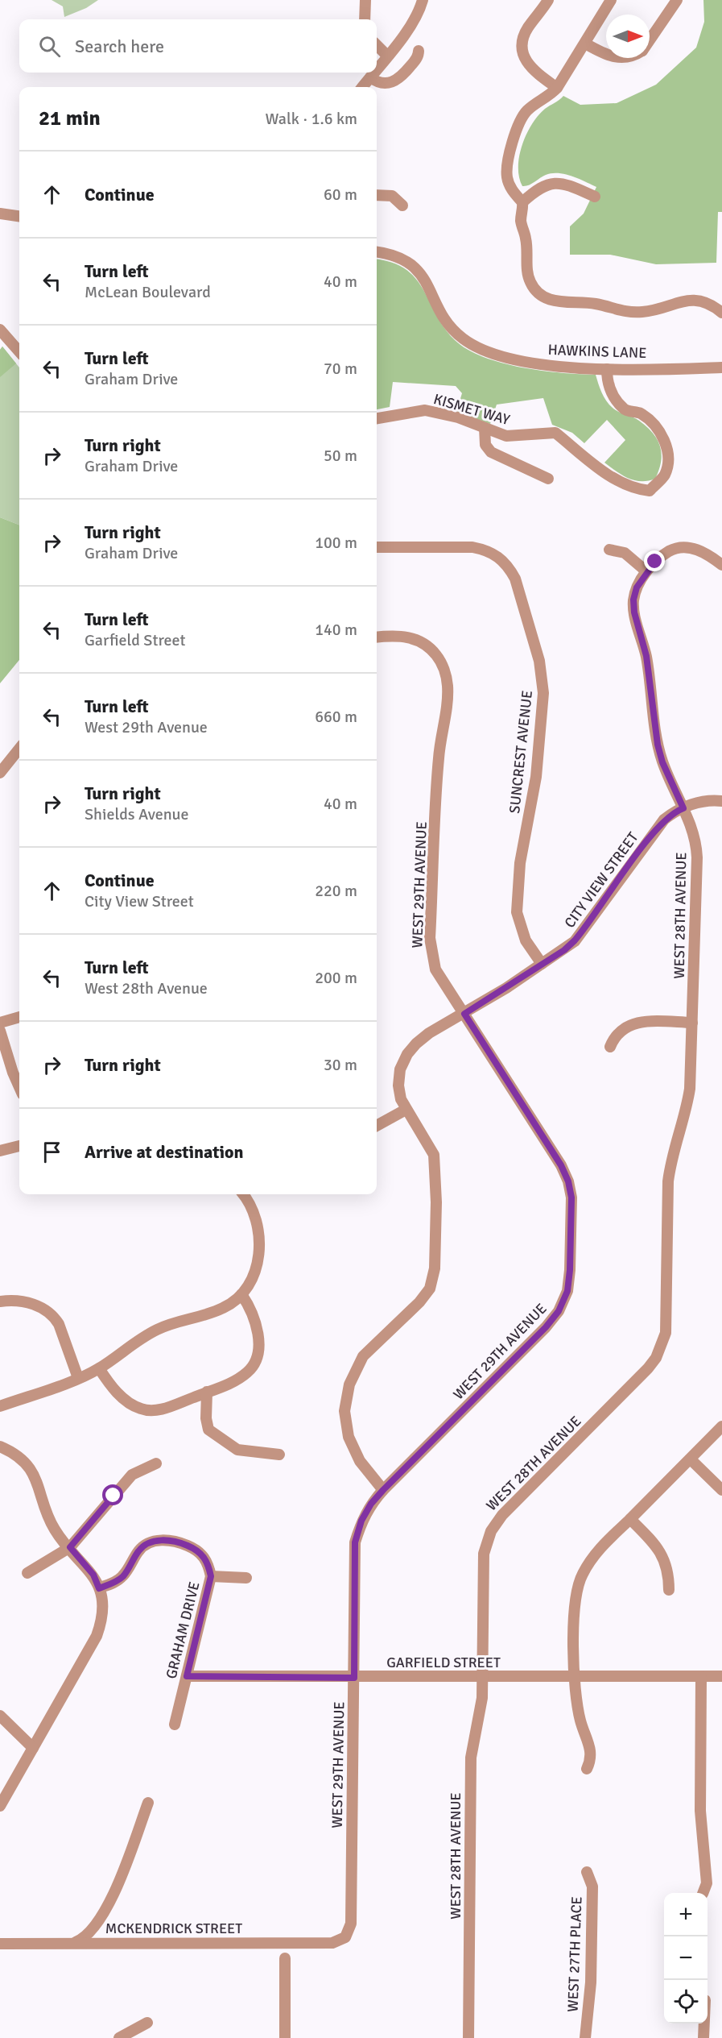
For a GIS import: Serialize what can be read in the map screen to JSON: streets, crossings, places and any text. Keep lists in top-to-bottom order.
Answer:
{
  "streets": {
    "street": [
      "HAWKINS LANE",
      "KISMET WAY",
      "SUNCREST AVENUE",
      "CITY VIEW STREET",
      "WEST 29TH AVENUE",
      "WEST 28TH AVENUE",
      "GRAHAM DRIVE",
      "GARFIELD STREET",
      "MCKENDRICK STREET",
      "WEST 27TH PLACE"
    ]
  },
  "crossings": [
    ["HAWKINS LANE", "KISMET WAY"],
    ["SUNCREST AVENUE", "CITY VIEW STREET"],
    ["CITY VIEW STREET", "WEST 29TH AVENUE"],
    ["CITY VIEW STREET", "WEST 28TH AVENUE"],
    ["WEST 29TH AVENUE", "GARFIELD STREET"],
    ["WEST 29TH AVENUE", "MCKENDRICK STREET"],
    ["WEST 28TH AVENUE", "GARFIELD STREET"],
    ["GRAHAM DRIVE", "GARFIELD STREET"]
  ],
  "north": "right",
  "page": {
    "search": "Search here",
    "heading": ["21 min", "Walk · 1.6 km"],
    "list": [
      ["Continue", "60 m"],
      ["Turn left", "McLean Boulevard", "40 m"],
      ["Turn left", "Graham Drive", "70 m"],
      ["Turn right", "Graham Drive", "50 m"],
      ["Turn right", "Graham Drive", "100 m"],
      ["Turn left", "Garfield Street", "140 m"],
      ["Turn left", "West 29th Avenue", "660 m"],
      ["Turn right", "Shields Avenue", "40 m"],
      ["Continue", "City View Street", "220 m"],
      ["Turn left", "West 28th Avenue", "200 m"],
      ["Turn right", "30 m"],
      "Arrive at destination"
    ],
    "map_buttons": ["+", "−"]
  }
}
